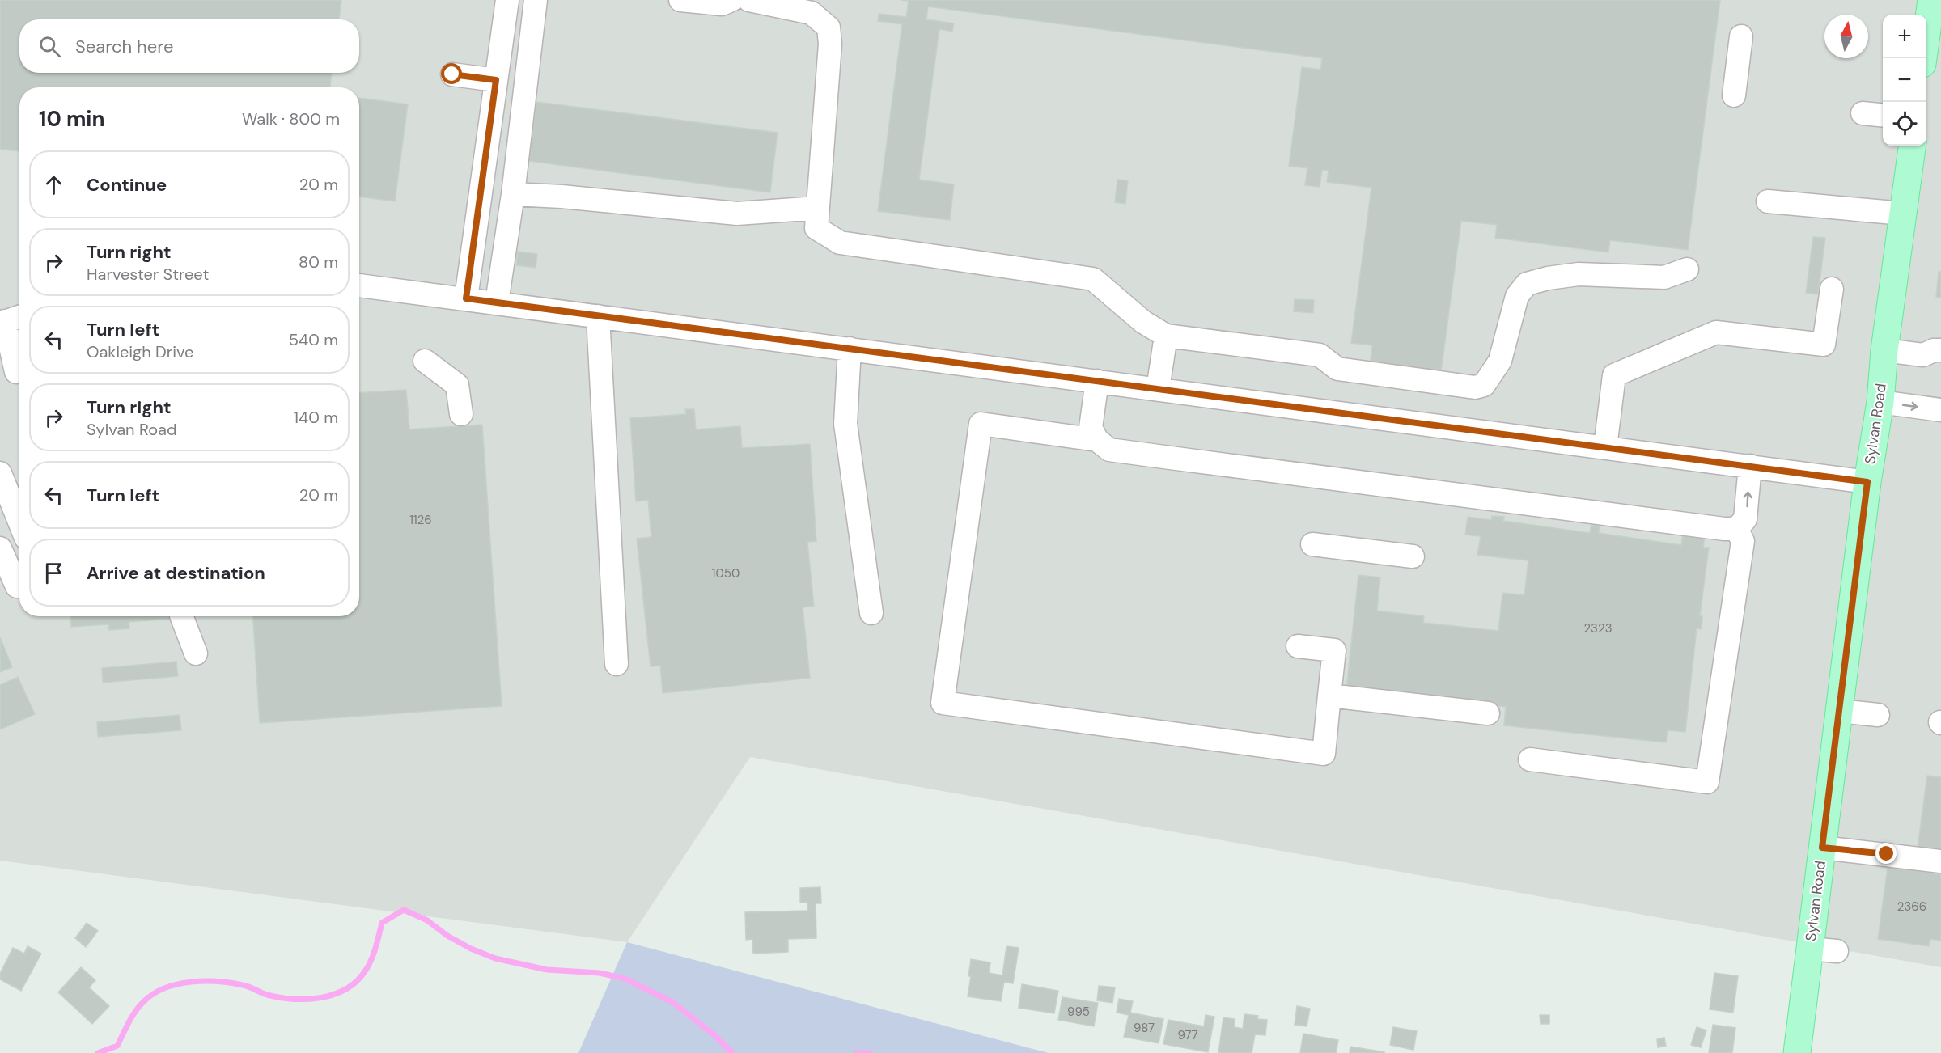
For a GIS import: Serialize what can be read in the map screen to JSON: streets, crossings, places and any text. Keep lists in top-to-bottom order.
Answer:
{
  "streets": {
    "main road": ["Sylvan Road"]
  },
  "house_numbers": [
    "1126",
    "1050",
    "2323",
    "2366",
    "995",
    "987",
    "977"
  ],
  "north": "top",
  "page": {
    "map_buttons": ["+", "−"],
    "search": "Search here",
    "heading": ["10 min", "Walk · 800 m"],
    "list": [
      ["Continue", "20 m"],
      ["Turn right", "Harvester Street", "80 m"],
      ["Turn left", "Oakleigh Drive", "540 m"],
      ["Turn right", "Sylvan Road", "140 m"],
      ["Turn left", "20 m"],
      "Arrive at destination"
    ]
  }
}
